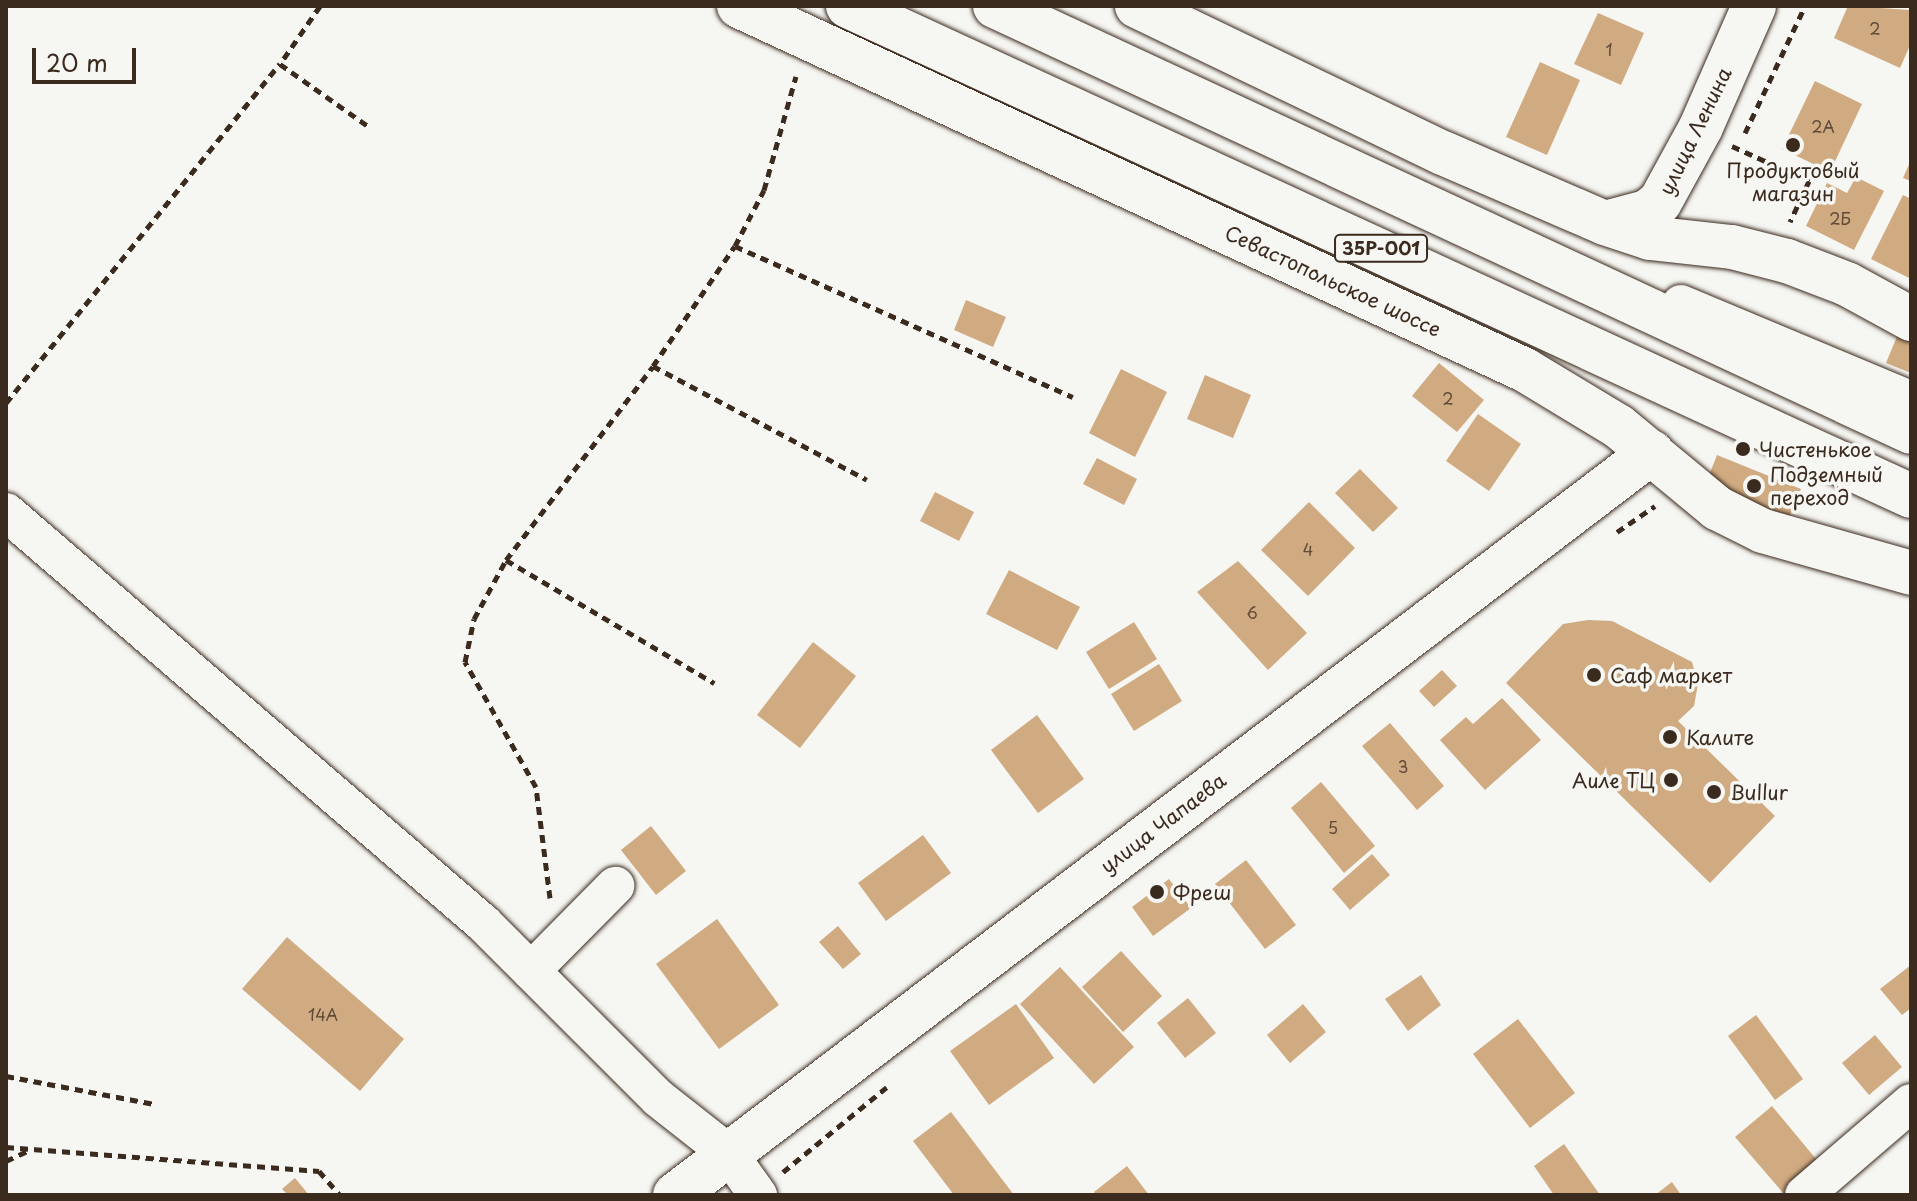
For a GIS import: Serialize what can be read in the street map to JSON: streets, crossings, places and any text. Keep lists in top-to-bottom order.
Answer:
{
  "streets": {
    "main road": [
      "улица Ленина",
      "35Р-001",
      "Севастопольское шоссе",
      "улица Чапаева"
    ]
  },
  "crossings": [
    ["Севастопольское шоссе", "улица Чапаева"]
  ],
  "places": [
    "Продуктовый магазин",
    "Чистенькое",
    "Подземный переход",
    "Саф маркет",
    "Калите",
    "Аиле ТЦ",
    "Bullur",
    "Фреш"
  ],
  "house_numbers": [
    "2",
    "1",
    "2А",
    "2Б",
    "2",
    "4",
    "6",
    "3",
    "5",
    "14А"
  ],
  "scale_bar": "20 m"
}
